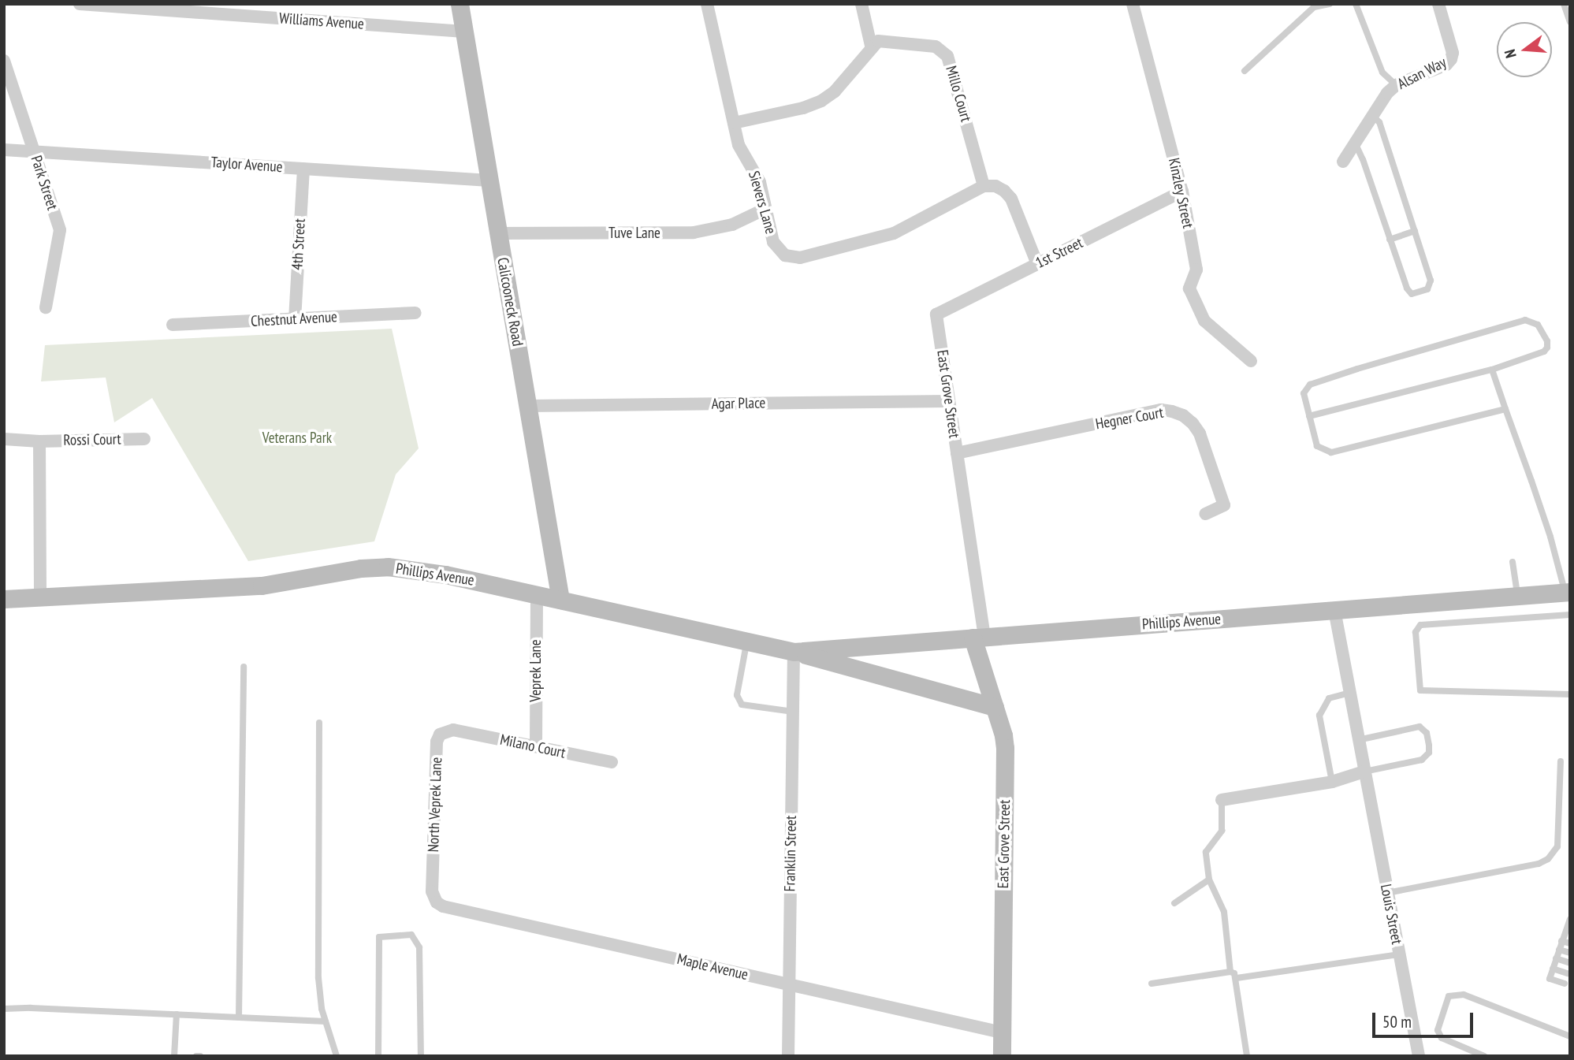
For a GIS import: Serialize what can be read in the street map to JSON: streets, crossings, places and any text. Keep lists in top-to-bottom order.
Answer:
{
  "streets": {
    "street": [
      "Williams Avenue",
      "Alsan Way",
      "Millo Court",
      "Taylor Avenue",
      "Park Street",
      "Kinzley Street",
      "Sievers Lane",
      "Tuve Lane",
      "4th Street",
      "1st Street",
      "Calicooneck Road",
      "Chestnut Avenue",
      "East Grove Street",
      "Agar Place",
      "Hegner Court",
      "Rossi Court",
      "Phillips Avenue",
      "Veprek Lane",
      "Milano Court",
      "North Veprek Lane",
      "Franklin Street",
      "Louis Street",
      "Maple Avenue"
    ]
  },
  "crossings": [
    ["Williams Avenue", "Calicooneck Road"],
    ["Millo Court", "Sievers Lane"],
    ["Taylor Avenue", "Park Street"],
    ["Taylor Avenue", "4th Street"],
    ["Taylor Avenue", "Calicooneck Road"],
    ["Kinzley Street", "1st Street"],
    ["Sievers Lane", "Tuve Lane"],
    ["Tuve Lane", "Calicooneck Road"],
    ["4th Street", "Chestnut Avenue"],
    ["1st Street", "East Grove Street"],
    ["Calicooneck Road", "Agar Place"],
    ["Calicooneck Road", "Phillips Avenue"],
    ["East Grove Street", "Agar Place"],
    ["East Grove Street", "Hegner Court"],
    ["East Grove Street", "Phillips Avenue"],
    ["East Grove Street", "Maple Avenue"],
    ["Phillips Avenue", "Veprek Lane"],
    ["Phillips Avenue", "Franklin Street"],
    ["Phillips Avenue", "Louis Street"],
    ["Veprek Lane", "Milano Court"],
    ["Milano Court", "North Veprek Lane"],
    ["North Veprek Lane", "Maple Avenue"],
    ["Franklin Street", "Maple Avenue"]
  ],
  "parks": ["Veterans Park"],
  "scale_bar": "50 m",
  "north": "left"
}
